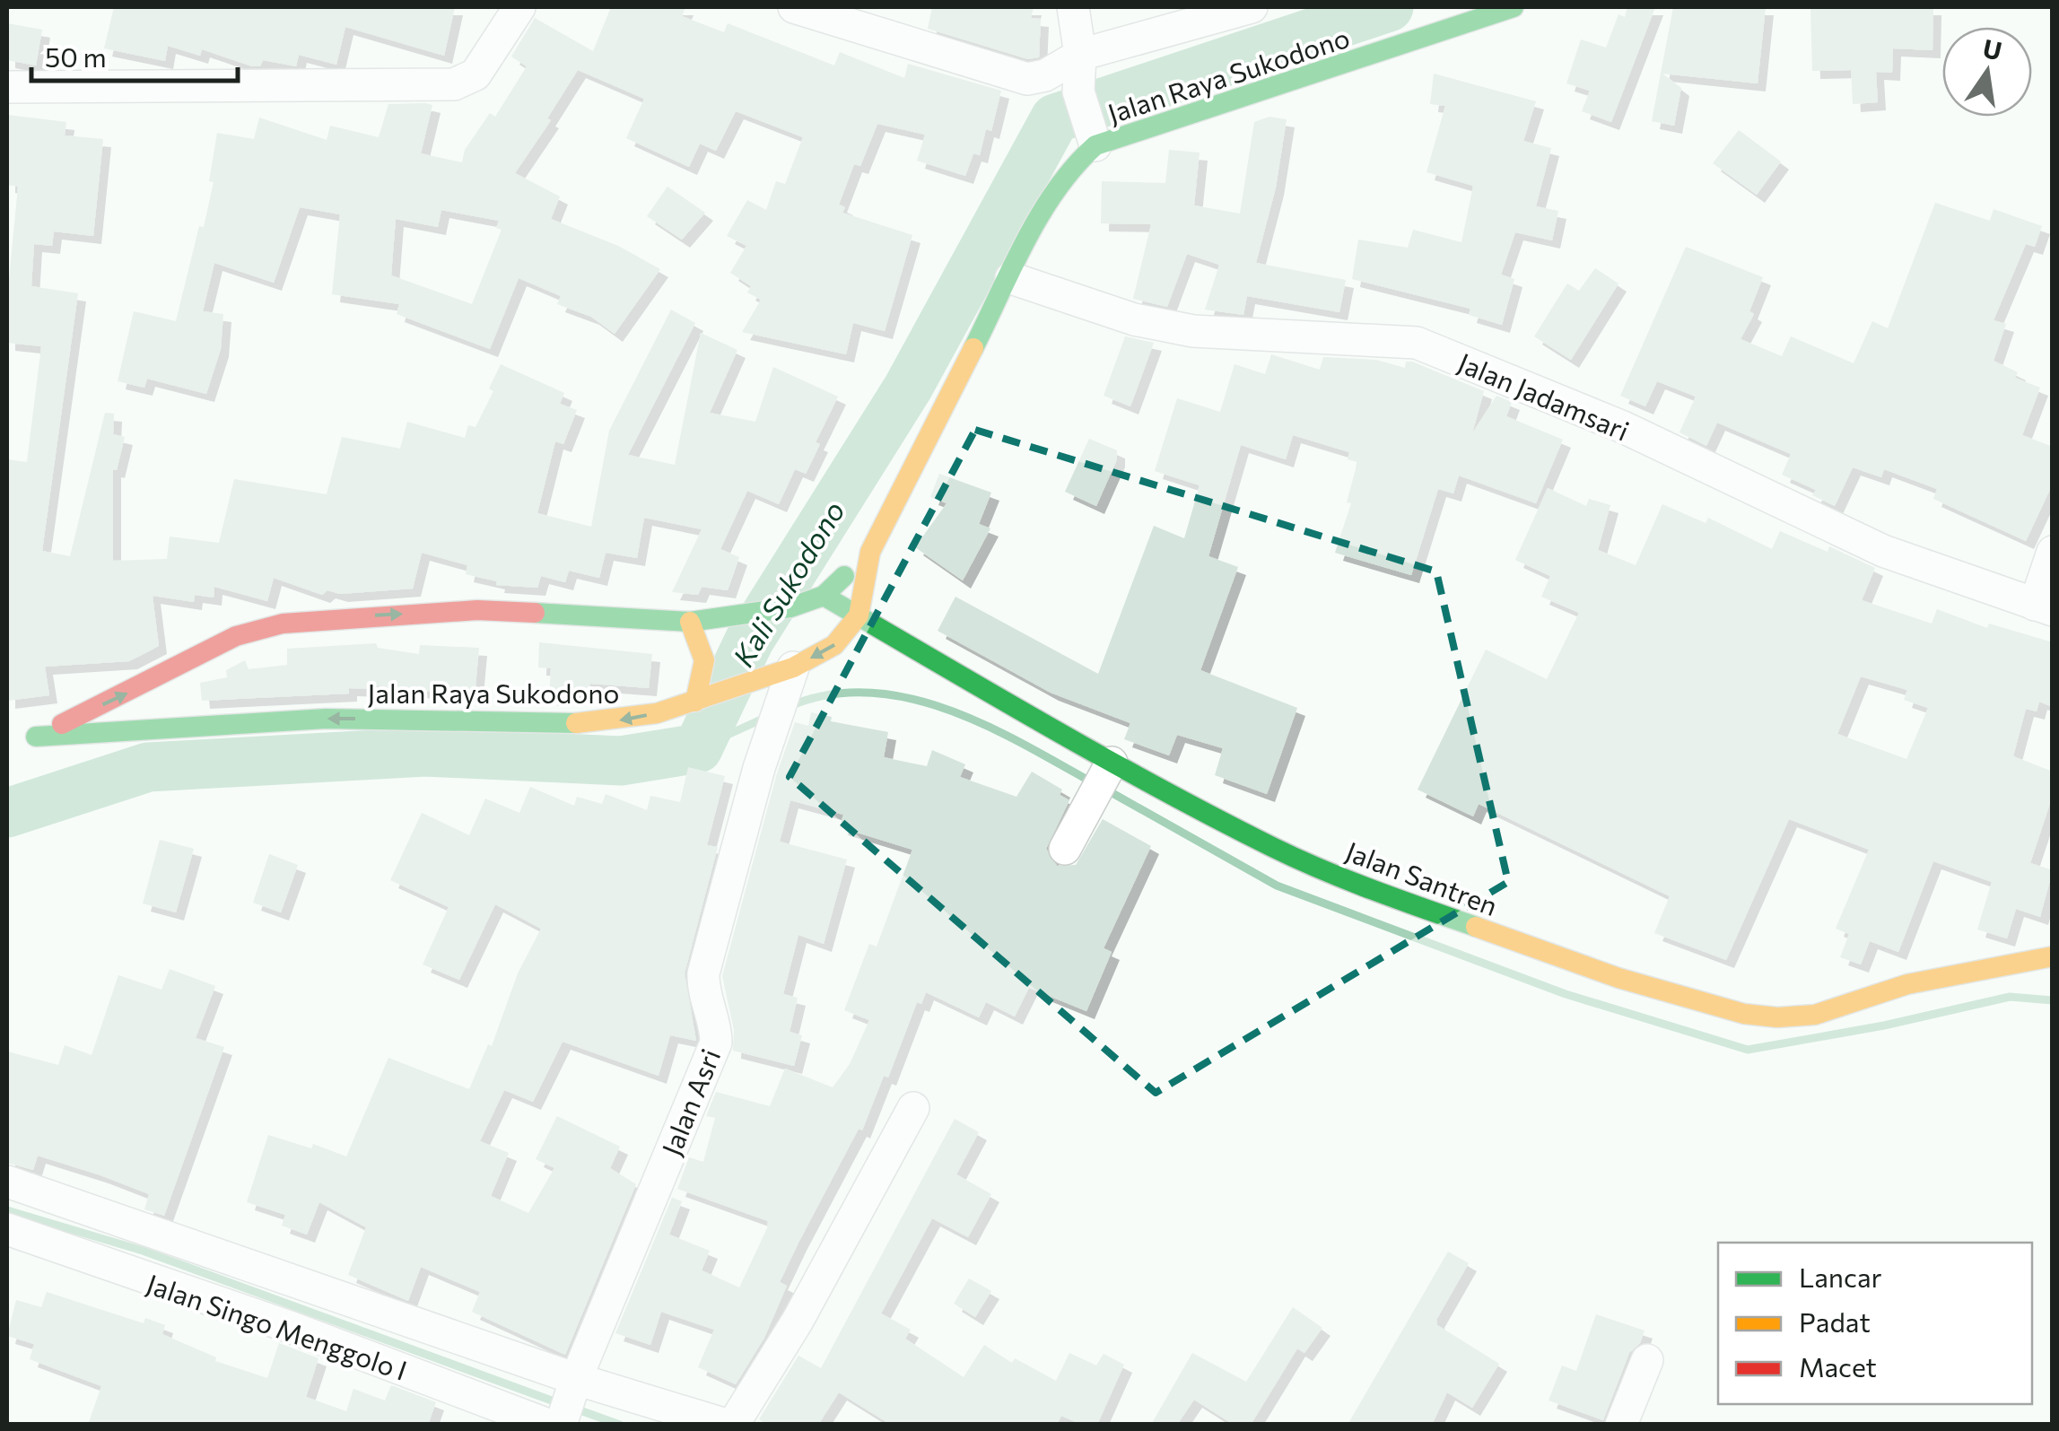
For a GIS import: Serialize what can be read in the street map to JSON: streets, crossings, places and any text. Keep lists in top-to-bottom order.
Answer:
{
  "streets": {
    "main road": ["Jalan Raya Sukodono", "Jalan Santren"],
    "street": ["Jalan Jadamsari", "Jalan Asri", "Jalan Singo Menggolo I"]
  },
  "crossings": [
    ["Jalan Raya Sukodono", "Jalan Jadamsari"],
    ["Jalan Raya Sukodono", "Jalan Santren"],
    ["Jalan Raya Sukodono", "Jalan Asri"],
    ["Jalan Asri", "Jalan Singo Menggolo I"]
  ],
  "water": ["Kali Sukodono"],
  "legend": ["Lancar", "Padat", "Macet"],
  "scale_bar": "50 m",
  "north": "top"
}
